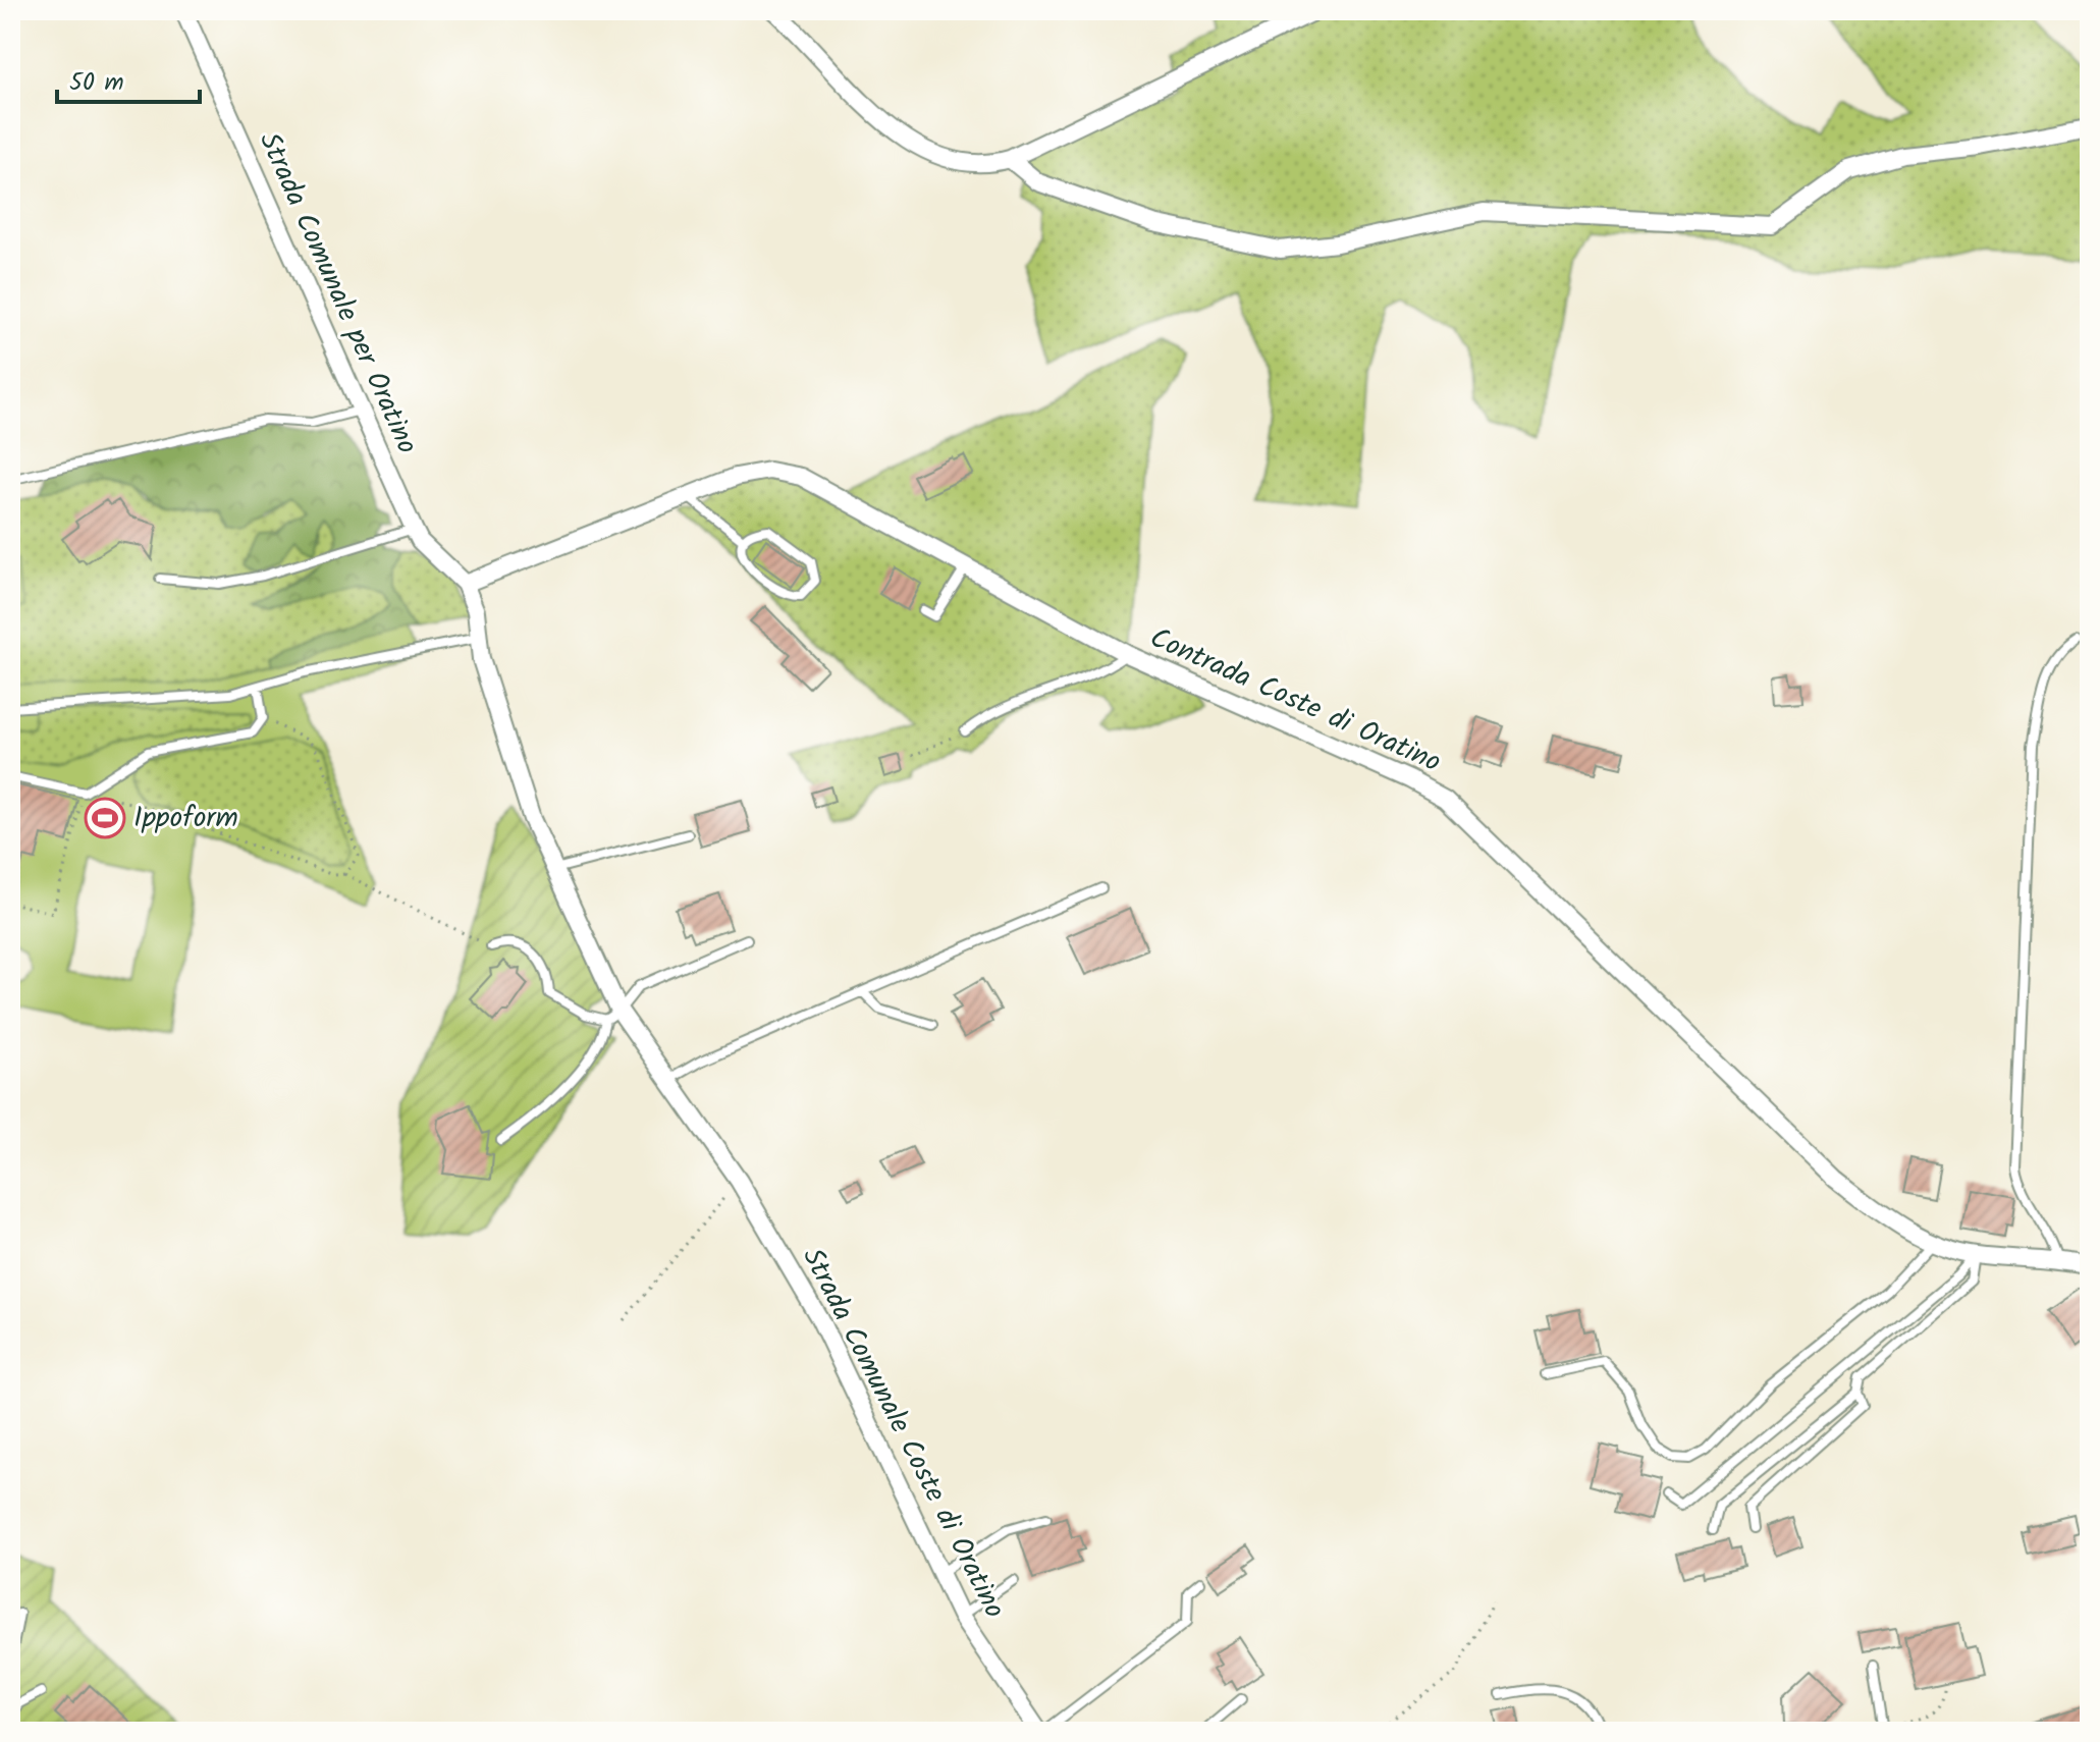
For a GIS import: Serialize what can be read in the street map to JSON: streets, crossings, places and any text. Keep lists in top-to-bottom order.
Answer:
{
  "streets": {
    "street": ["Strada Comunale per Oratino", "Contrada Coste di Oratino", "Strada Comunale Coste di Oratino"]
  },
  "crossings": [
    ["Strada Comunale per Oratino", "Contrada Coste di Oratino"],
    ["Strada Comunale per Oratino", "Strada Comunale Coste di Oratino"],
    ["Contrada Coste di Oratino", "Strada Comunale Coste di Oratino"]
  ],
  "places": {
    "sports": ["Ippoform"]
  },
  "scale_bar": "50 m"
}
